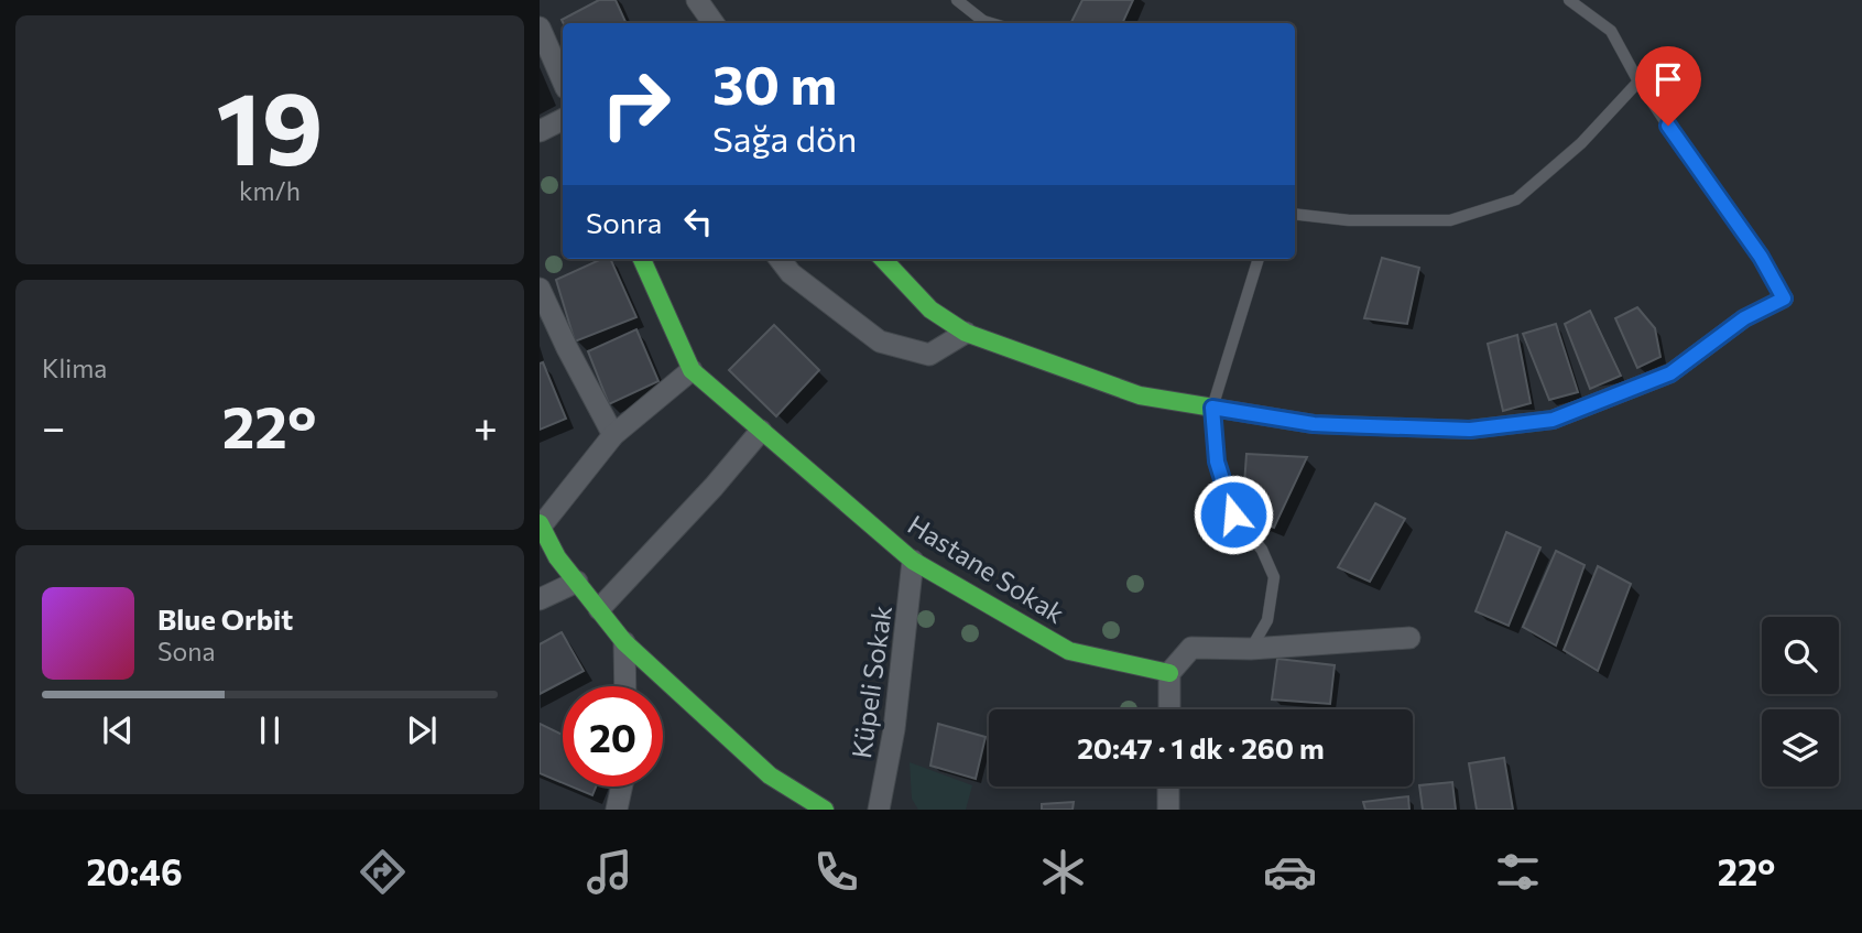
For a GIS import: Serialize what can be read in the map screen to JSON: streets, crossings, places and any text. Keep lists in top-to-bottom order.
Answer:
{
  "streets": {
    "street": ["Hastane Sokak", "Küpeli Sokak"]
  },
  "crossings": [
    ["Hastane Sokak", "Küpeli Sokak"]
  ],
  "page": {
    "tile": [
      ["19", "km/h"],
      "Klima"
    ],
    "turn": ["30 m", "Sağa dön"],
    "then": "Sonra",
    "heat": ["−", "22°", "+"],
    "song": ["Blue Orbit", "Sona"],
    "limit": "20",
    "trip": "20:47 · 1 dk · 260 m",
    "tabs": ["20:46", "22°"]
  }
}
